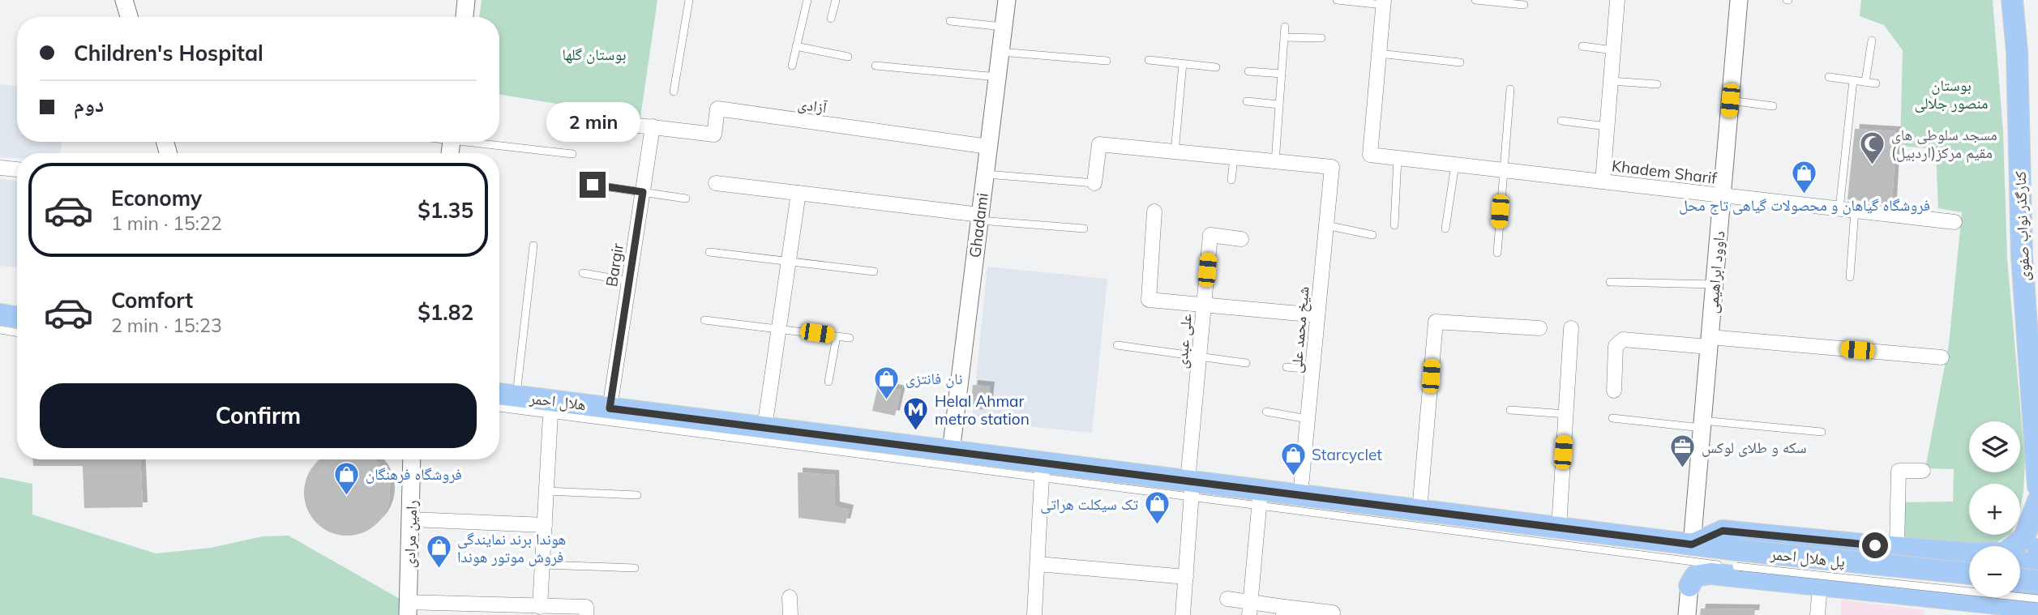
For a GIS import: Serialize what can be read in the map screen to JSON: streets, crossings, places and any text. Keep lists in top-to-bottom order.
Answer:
{
  "streets": {
    "main road": ["کنارگذر نواب صفوی", "هلال احمر", "پل هلال احمر"],
    "street": [
      "آزادی",
      "Khadem Sharif",
      "Ghadami",
      "Bargir",
      "داوود ابراهیمی",
      "شیخ محمد علی",
      "علی عبدی",
      "رامین مرادی"
    ]
  },
  "crossings": [
    ["آزادی", "Ghadami"],
    ["آزادی", "Bargir"],
    ["Khadem Sharif", "داوود ابراهیمی"],
    ["Ghadami", "هلال احمر"],
    ["Bargir", "هلال احمر"],
    ["داوود ابراهیمی", "هلال احمر"],
    ["شیخ محمد علی", "هلال احمر"],
    ["علی عبدی", "هلال احمر"],
    ["هلال احمر", "پل هلال احمر"]
  ],
  "parks": ["بوستان گلها", "بوستان منصور جلالی"],
  "places": {
    "mosque": ["مسجد سلوطی های مقیم مرکز(اردبیل)"],
    "shop": [
      "فروشگاه گیاهان و محصولات گیاهی تاج محل",
      "نان فانتزی",
      "Starcyclet",
      "فروشگاه فرهنگان",
      "تک سیکلت هراتی",
      "هوندا برند نمایندگی فروش موتور هوندا"
    ],
    "metro station": ["Helal Ahmar metro station"],
    "office": ["سکه و طلای لوکس"]
  },
  "page": {
    "banner": ["Children's Hospital", "دوم"],
    "bubble": "2 min",
    "list": [
      {
        "name": "Economy",
        "note": "1 min · 15:22",
        "value": "$1.35"
      },
      {
        "name": "Comfort",
        "note": "2 min · 15:23",
        "value": "$1.82"
      }
    ],
    "buttons": "Confirm",
    "map_buttons": ["+", "−"]
  }
}
